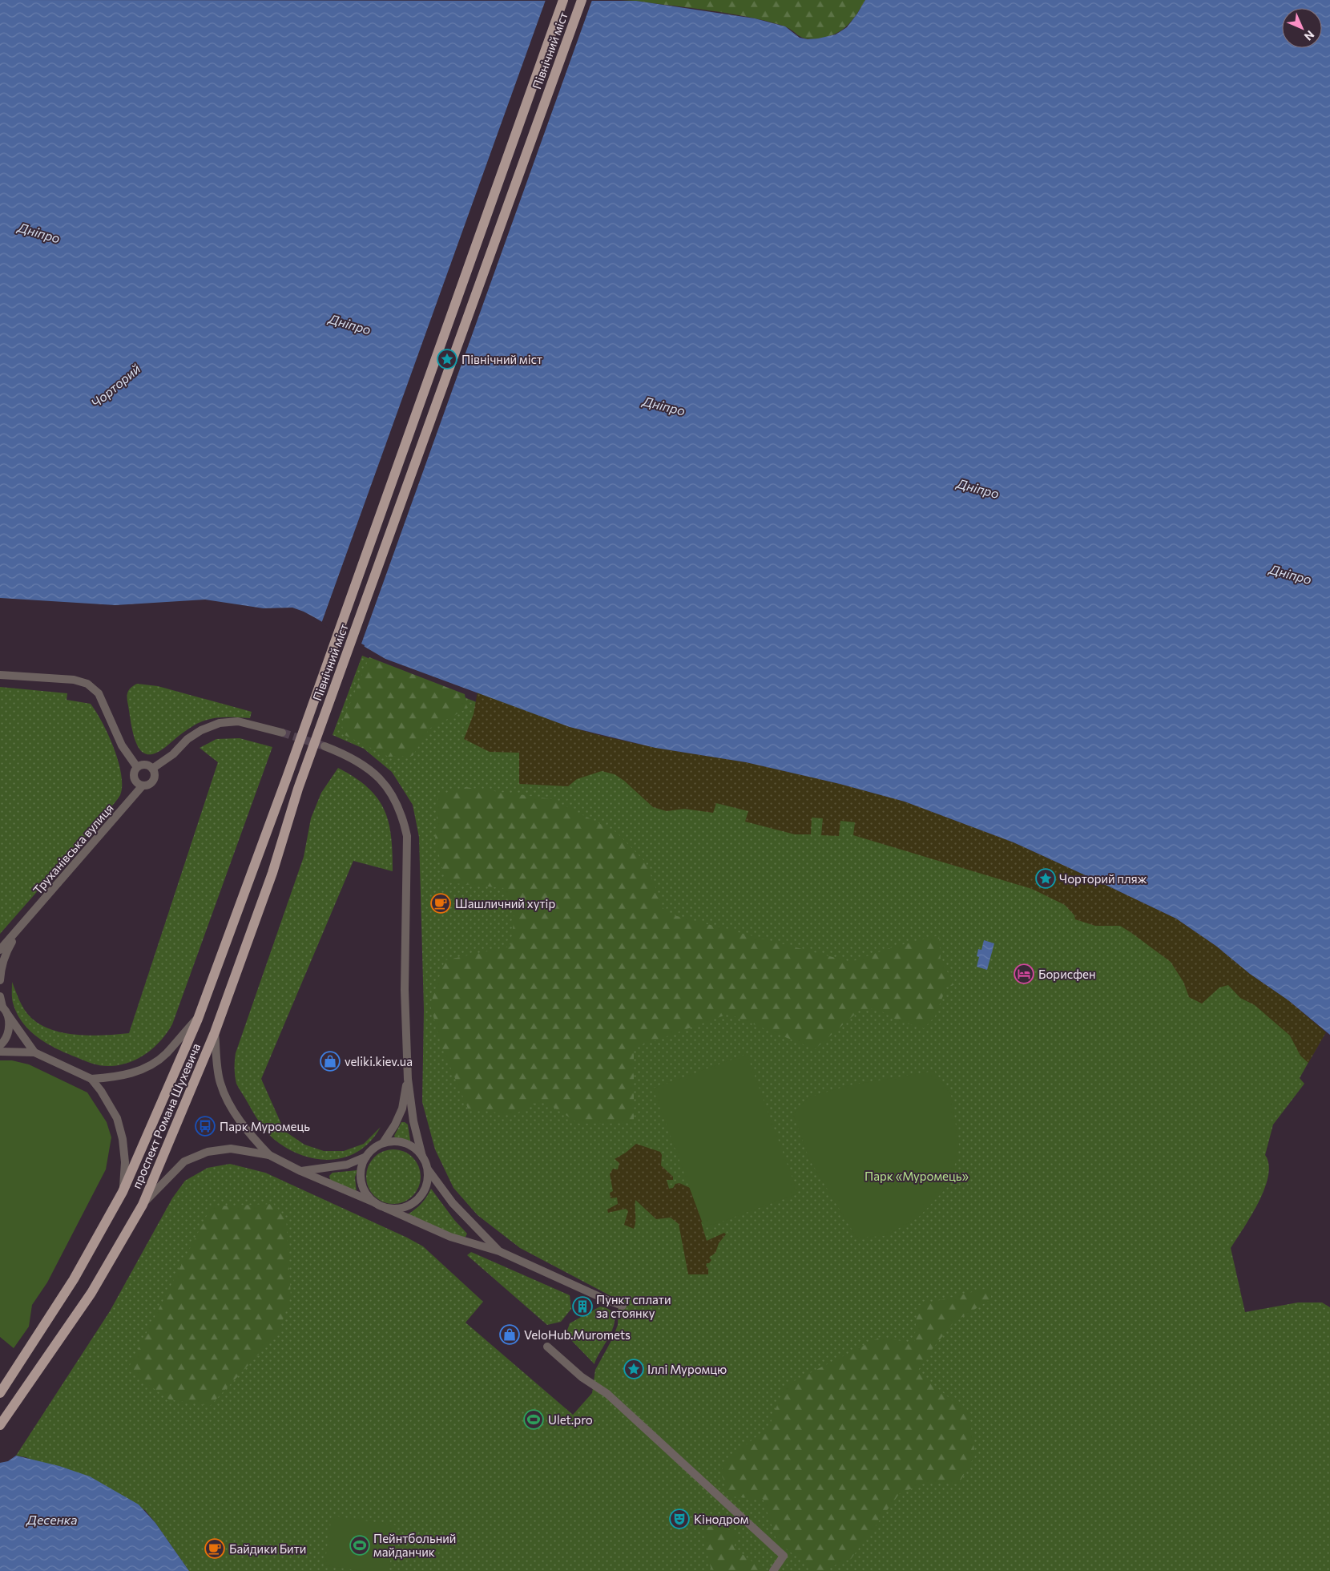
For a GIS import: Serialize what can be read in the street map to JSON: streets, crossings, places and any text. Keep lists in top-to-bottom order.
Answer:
{
  "streets": {
    "main road": ["Північний міст", "проспект Романа Шухевича"],
    "street": ["Труханівська вулиця"]
  },
  "crossings": [
    ["Північний міст", "проспект Романа Шухевича"]
  ],
  "water": ["Дніпро", "Чорторий", "Десенка"],
  "parks": ["Парк «Муромець»"],
  "places": {
    "place": ["Північний міст", "Чорторий пляж", "Іллі Муромцю"],
    "cafe": ["Шашличний хутір", "Байдики Бити"],
    "hotel": ["Борисфен"],
    "shop": ["veliki.kiev.ua", "VeloHub.Muromets"],
    "bus stop": ["Парк Муромець"],
    "building": ["Пункт сплати за стоянку"],
    "sports": ["Ulet.pro", "Пейнтбольний майданчик"],
    "theatre": ["Кінодром"]
  },
  "north": "bottom right"
}
